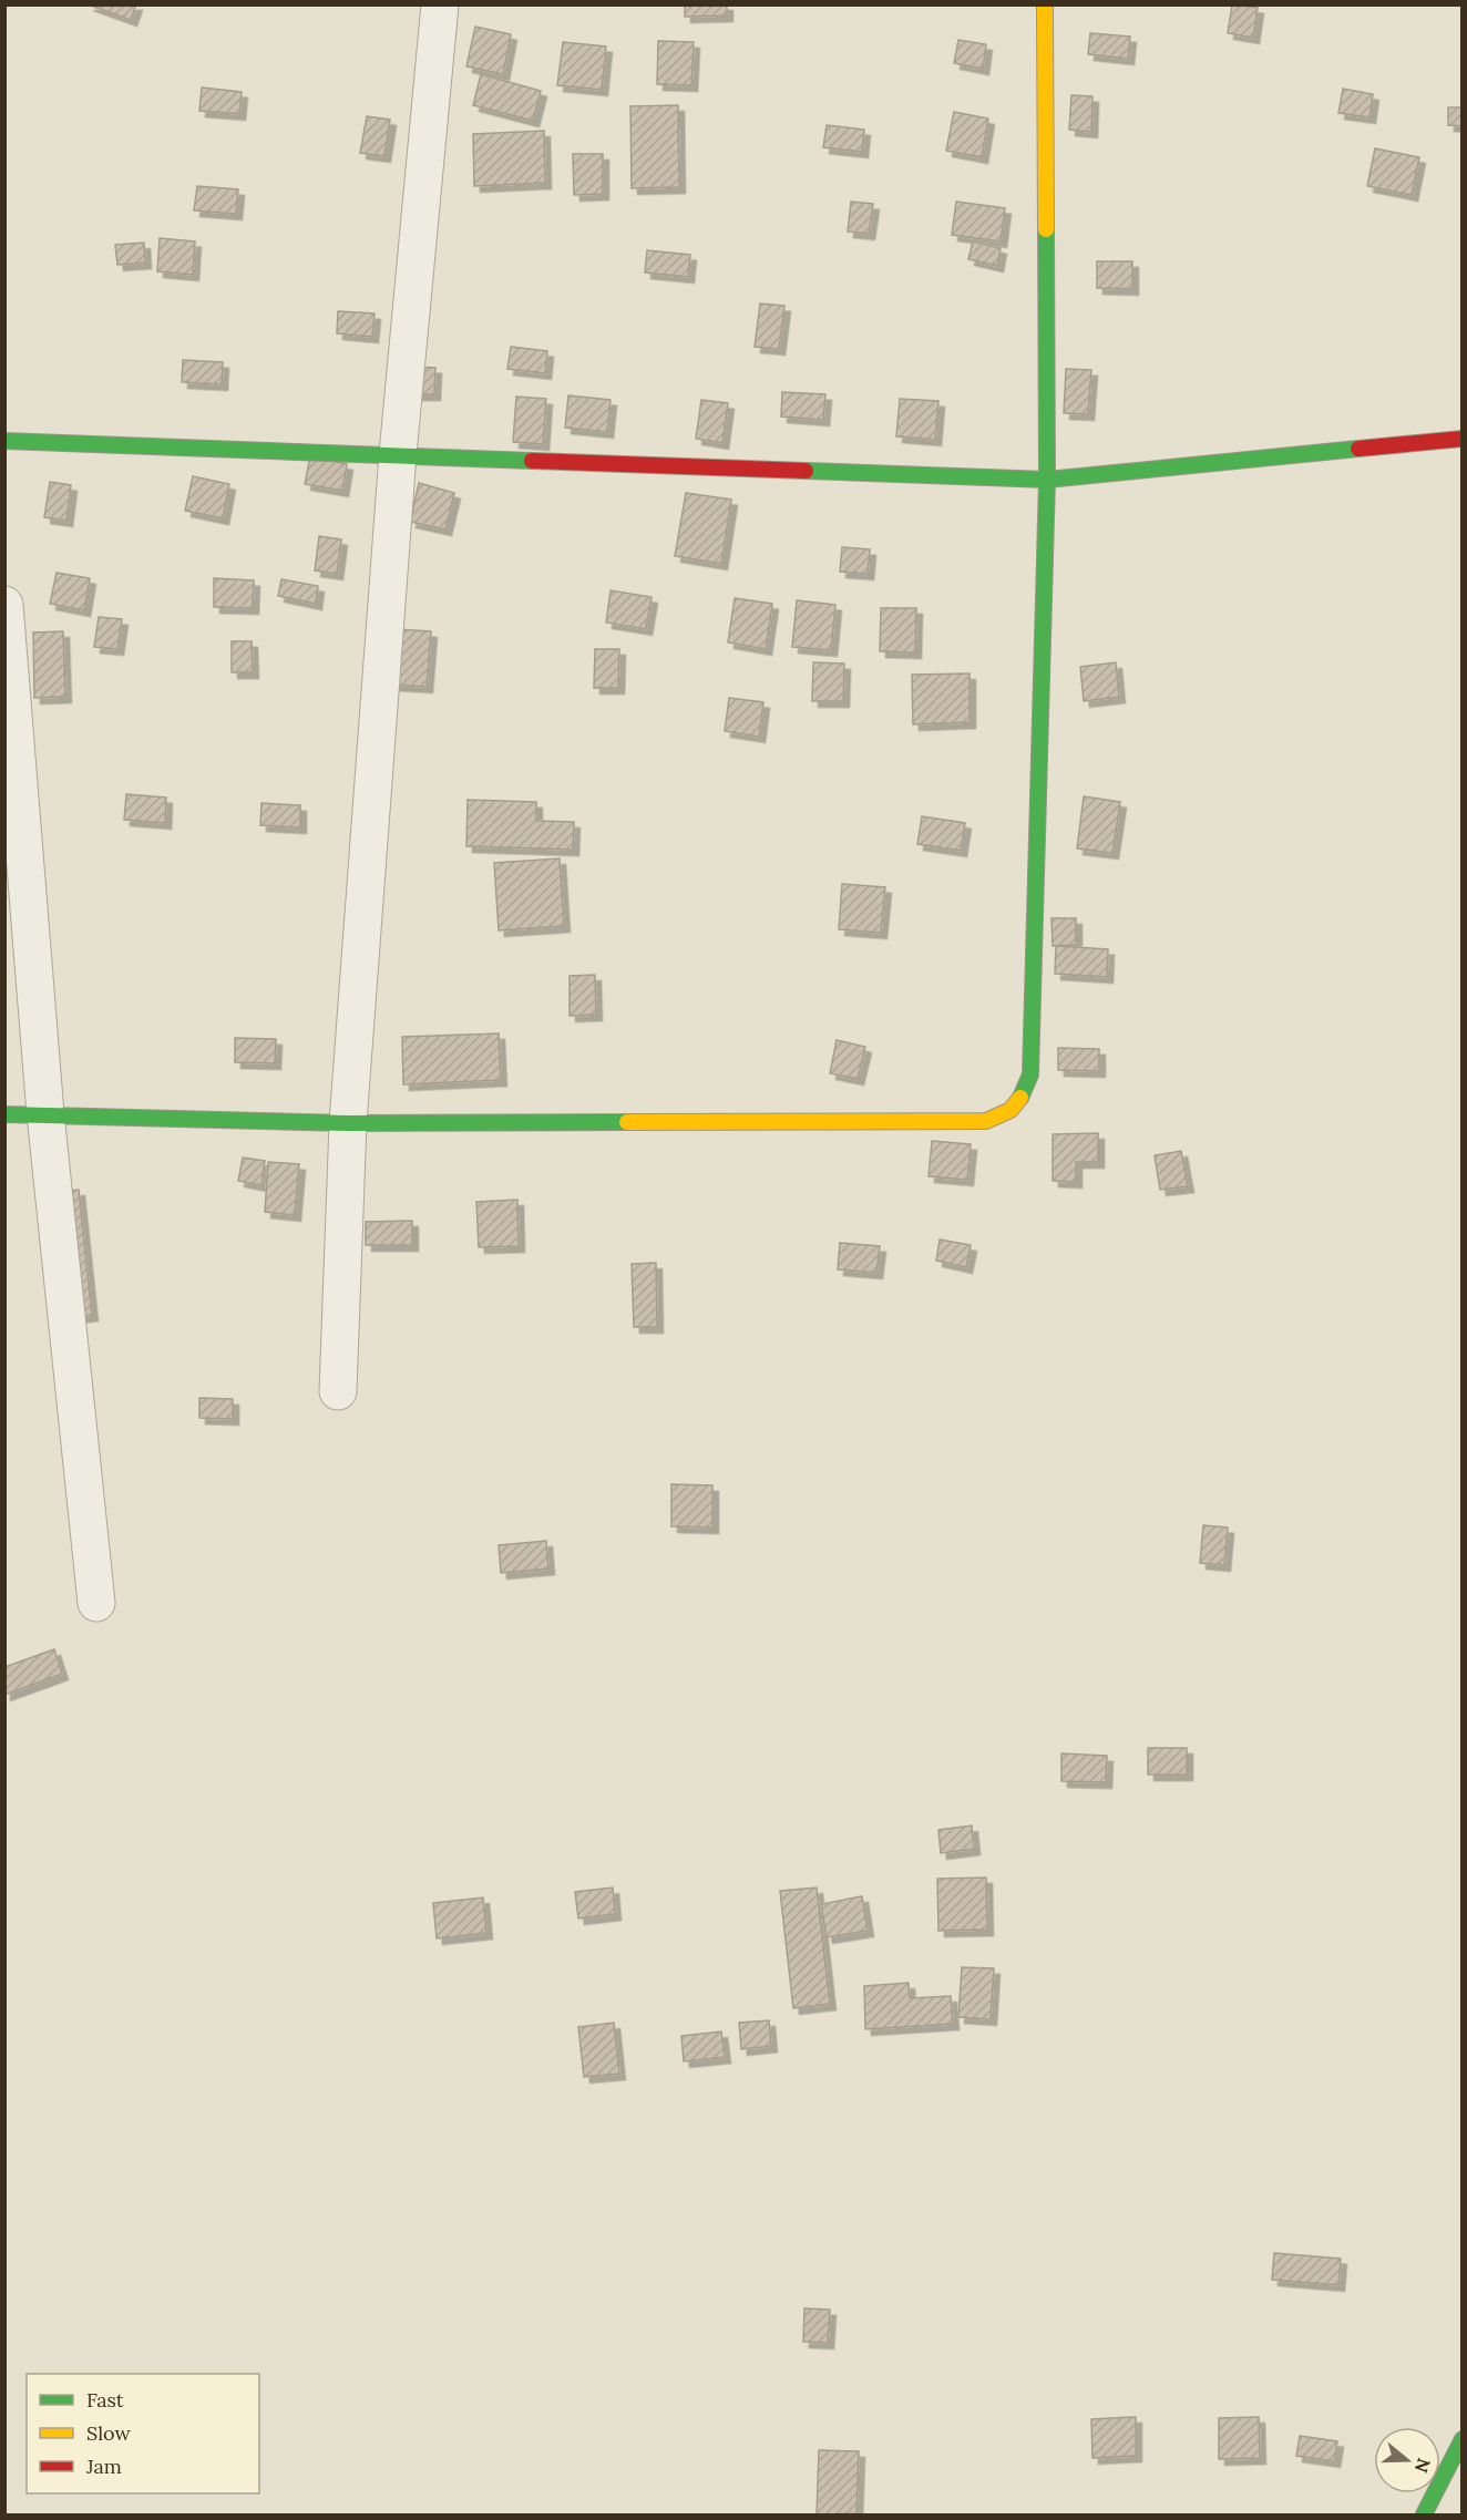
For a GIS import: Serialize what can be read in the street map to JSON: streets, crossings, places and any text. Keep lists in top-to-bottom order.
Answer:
{
  "legend": ["Fast", "Slow", "Jam"],
  "north": "right"
}
